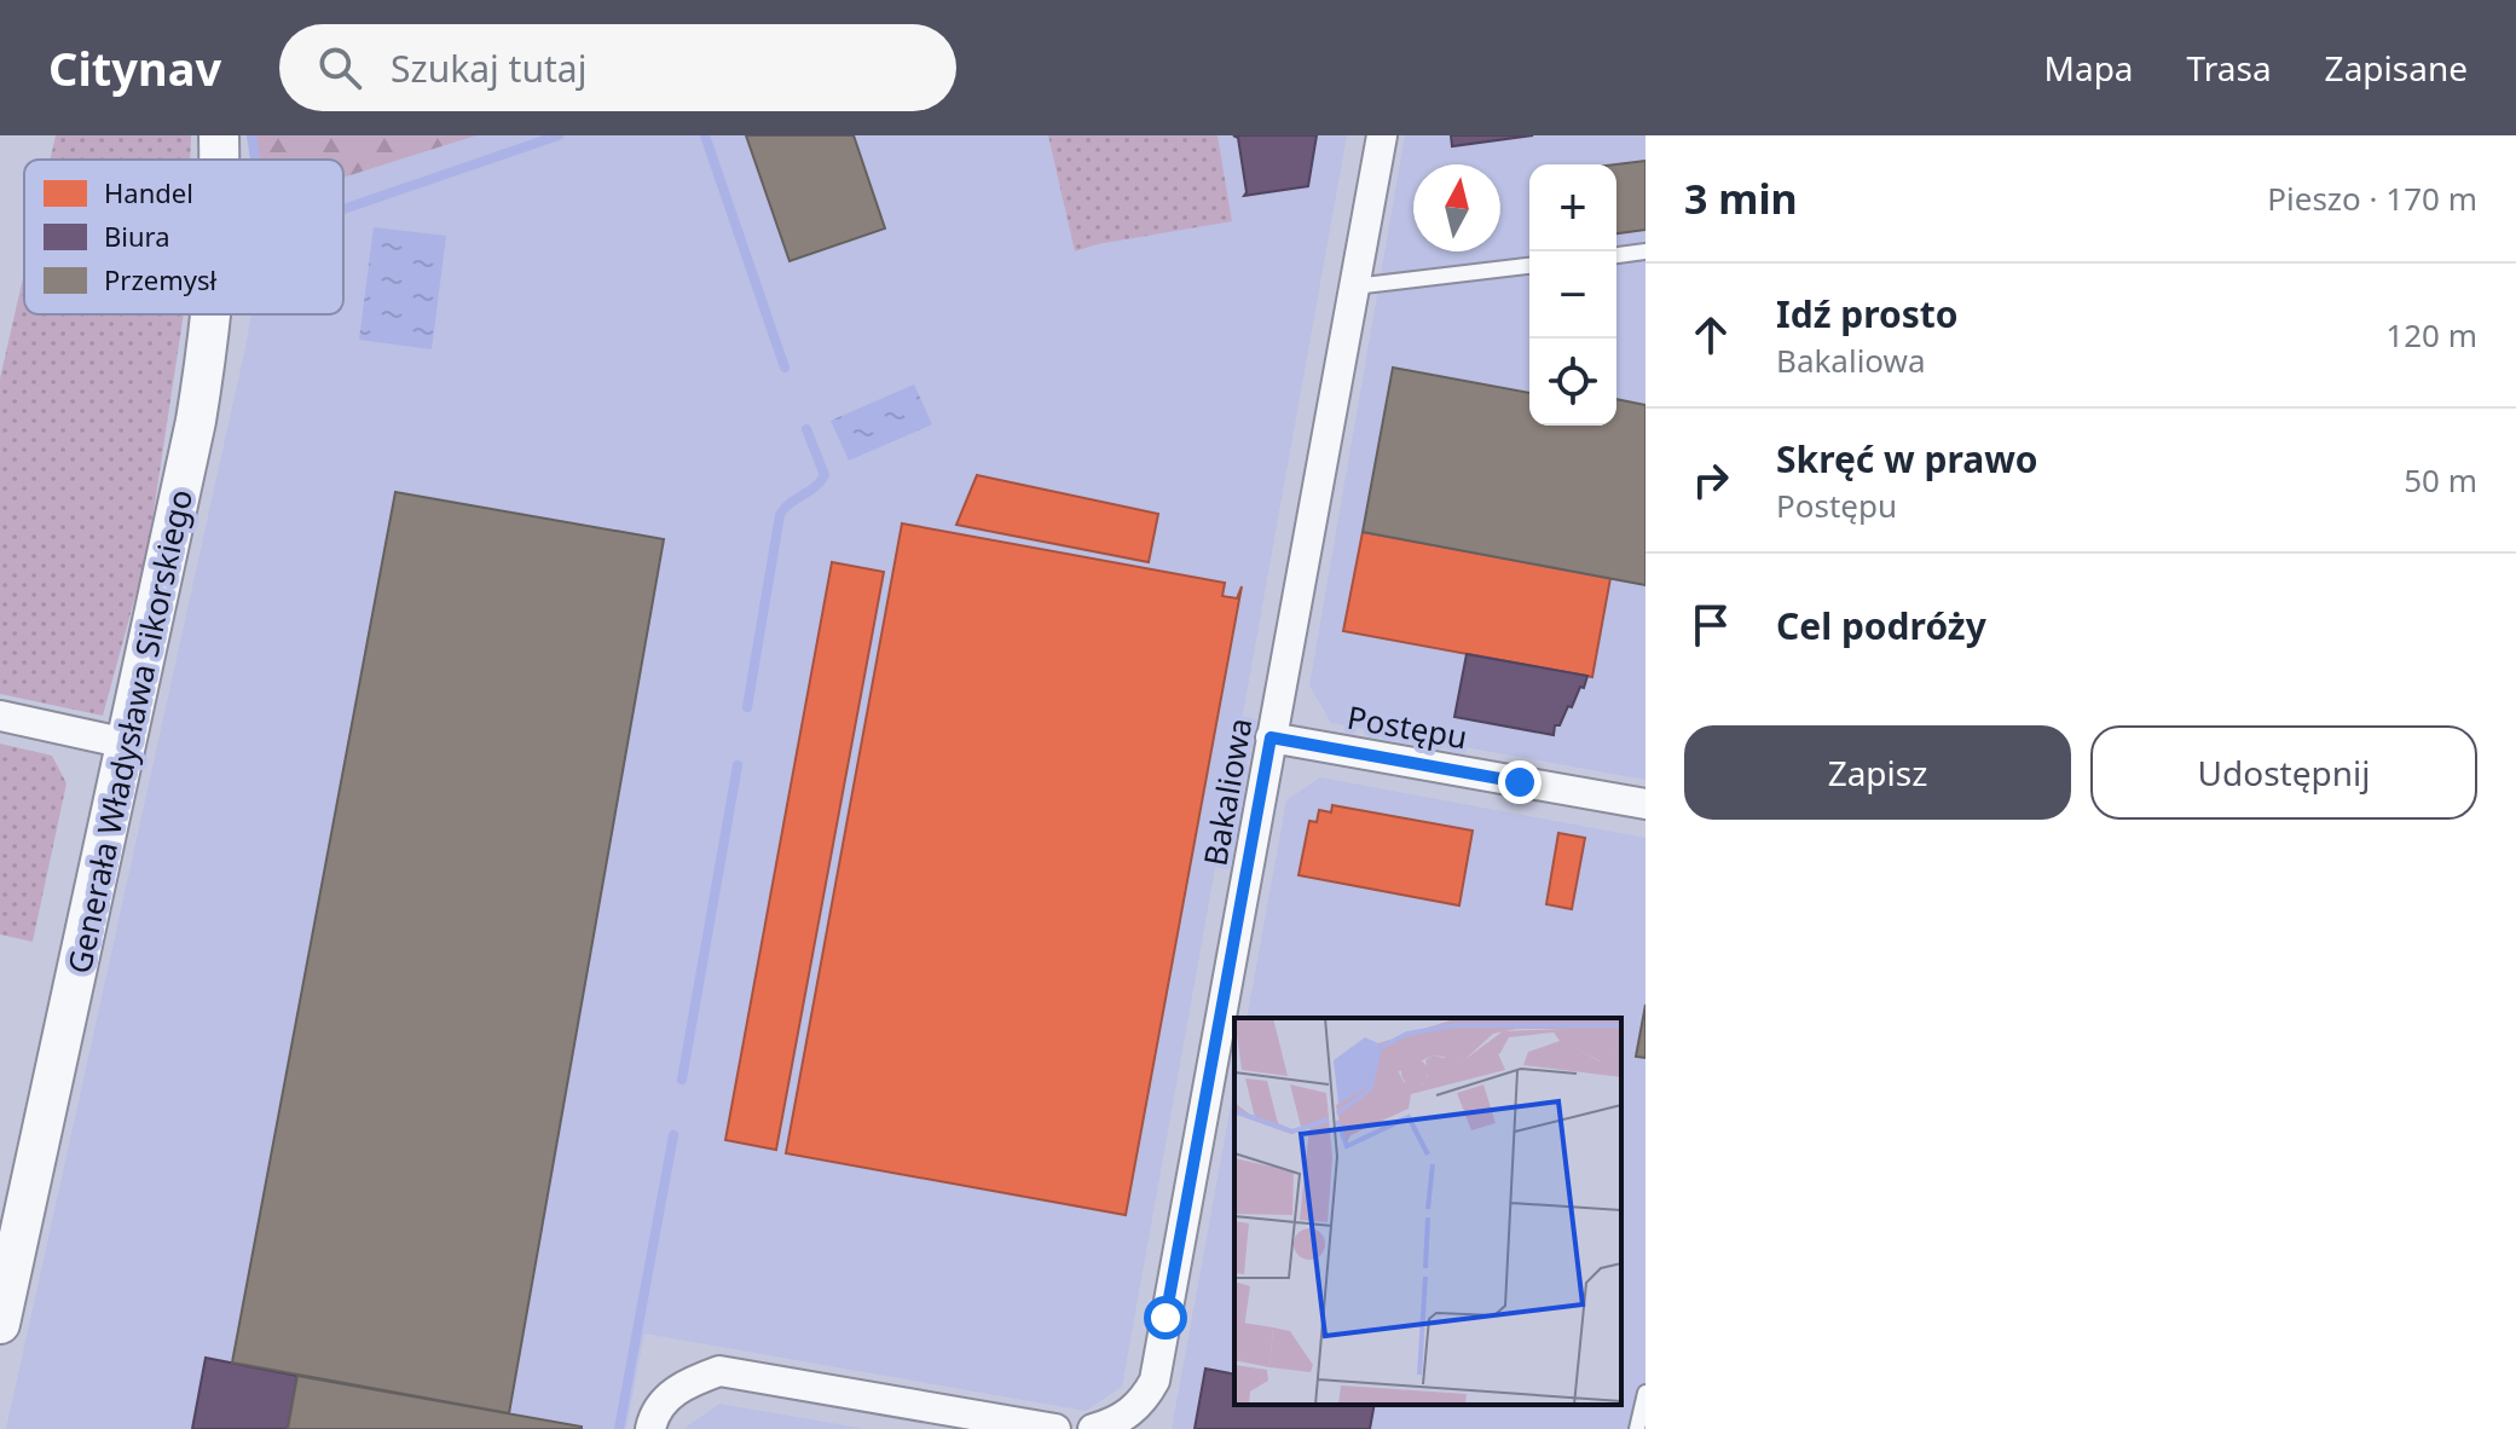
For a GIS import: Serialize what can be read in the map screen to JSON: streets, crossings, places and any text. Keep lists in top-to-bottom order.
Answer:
{
  "streets": {
    "main road": ["Generała Władysława Sikorskiego"],
    "street": ["Postępu", "Bakaliowa"]
  },
  "crossings": [
    ["Postępu", "Bakaliowa"]
  ],
  "legend": ["Handel", "Biura", "Przemysł"],
  "north": "top",
  "page": {
    "header": "Citynav",
    "search": "Szukaj tutaj",
    "nav": ["Mapa", "Trasa", "Zapisane"],
    "heading": ["3 min", "Pieszo · 170 m"],
    "map_buttons": ["+", "−"],
    "list": [
      ["Idź prosto", "Bakaliowa", "120 m"],
      ["Skręć w prawo", "Postępu", "50 m"],
      "Cel podróży"
    ],
    "buttons": ["Zapisz", "Udostępnij"]
  }
}
